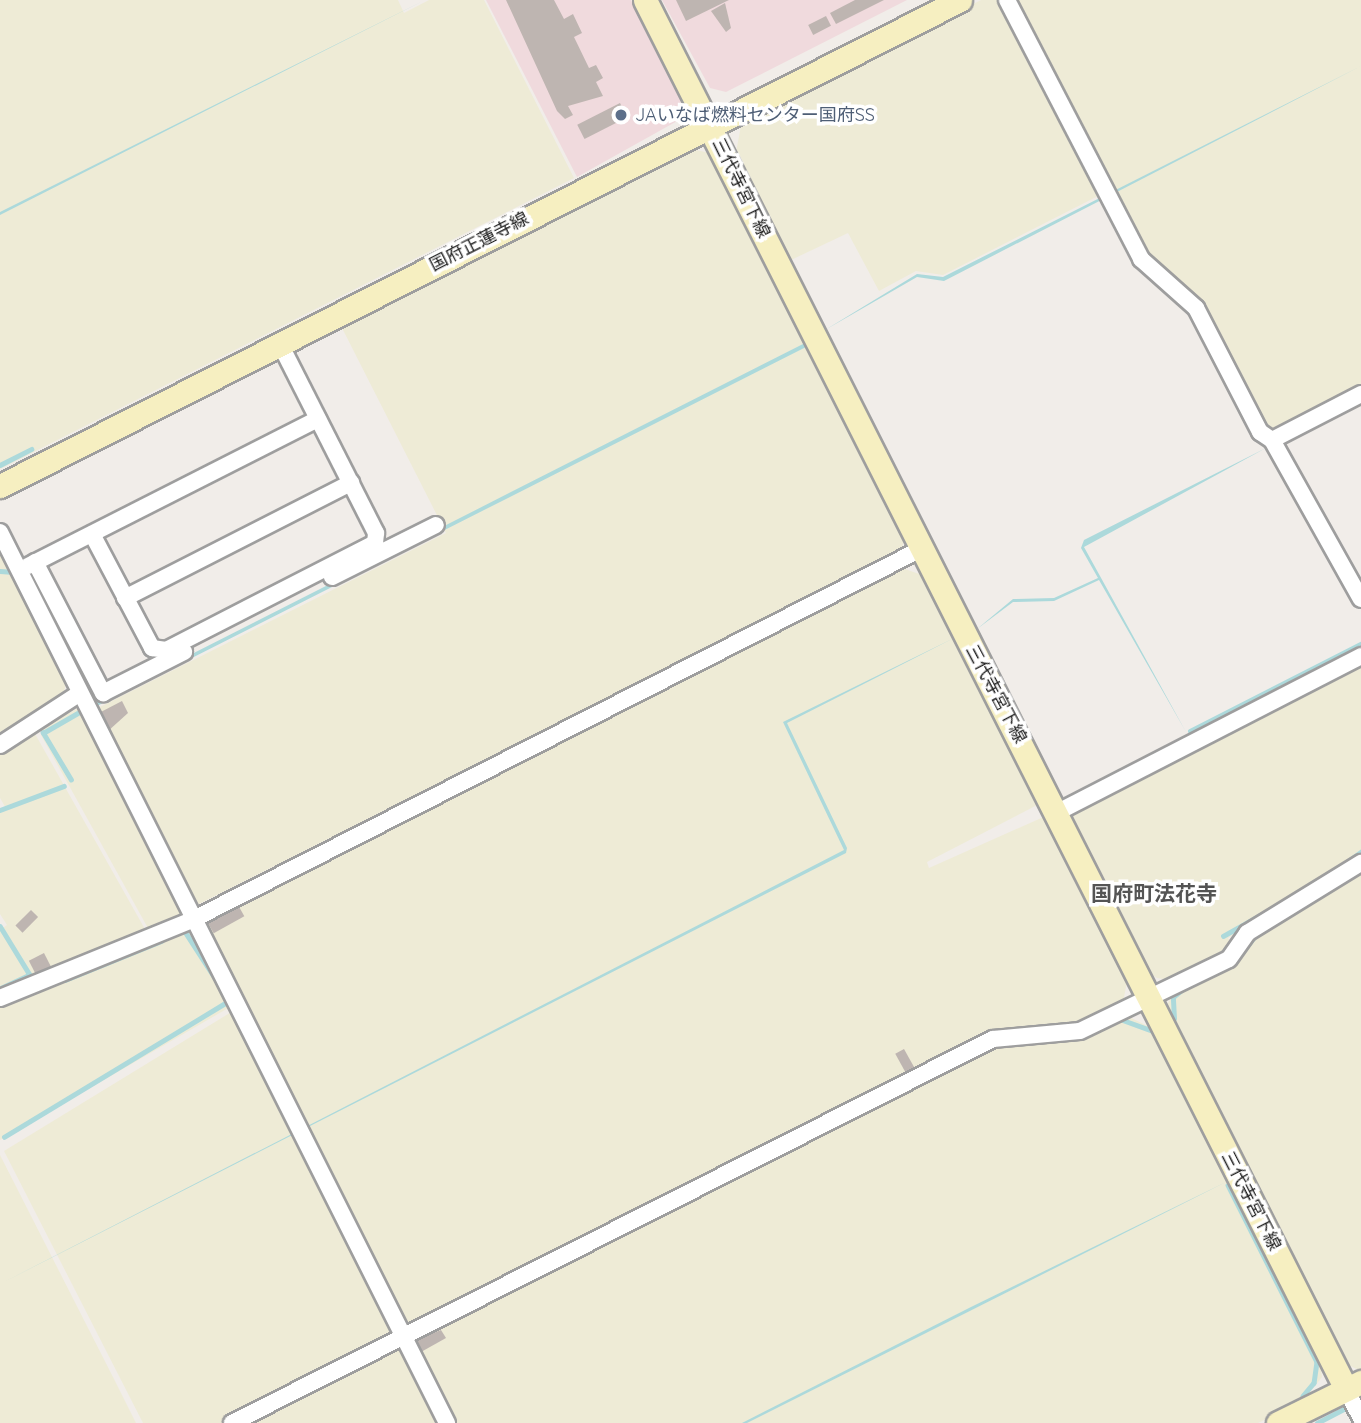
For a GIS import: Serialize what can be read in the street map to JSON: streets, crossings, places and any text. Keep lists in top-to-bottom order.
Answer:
{
  "streets": {
    "main road": ["三代寺宮下線", "国府正蓮寺線"]
  },
  "crossings": [
    ["三代寺宮下線", "国府正蓮寺線"]
  ],
  "districts": ["国府町法花寺"],
  "places": ["JAいなば燃料センター国府SS"]
}
